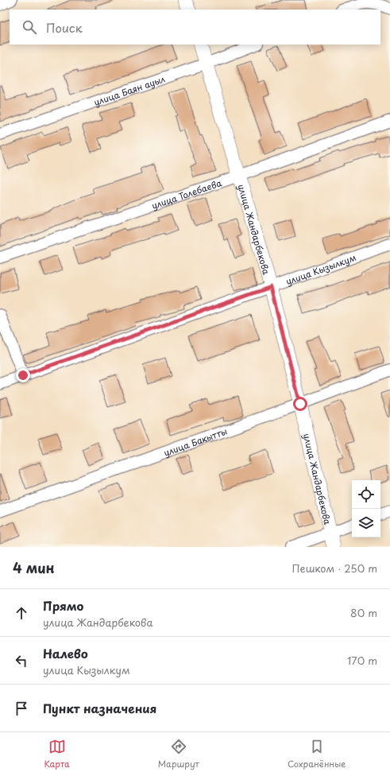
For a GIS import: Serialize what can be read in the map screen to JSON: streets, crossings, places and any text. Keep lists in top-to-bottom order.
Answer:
{
  "streets": {
    "street": [
      "улица Баян ауыл",
      "улица Толебаева",
      "улица Жандарбекова",
      "улица Кызылкум",
      "улица Бакытты"
    ]
  },
  "crossings": [
    ["улица Баян ауыл", "улица Жандарбекова"],
    ["улица Толебаева", "улица Жандарбекова"],
    ["улица Жандарбекова", "улица Кызылкум"],
    ["улица Жандарбекова", "улица Бакытты"]
  ],
  "page": {
    "search": "Поиск",
    "heading": ["4 мин", "Пешком · 250 m"],
    "list": [
      ["Прямо", "улица Жандарбекова", "80 m"],
      ["Налево", "улица Кызылкум", "170 m"],
      "Пункт назначения"
    ],
    "nav": ["Карта", "Маршрут", "Сохранённые"]
  }
}
